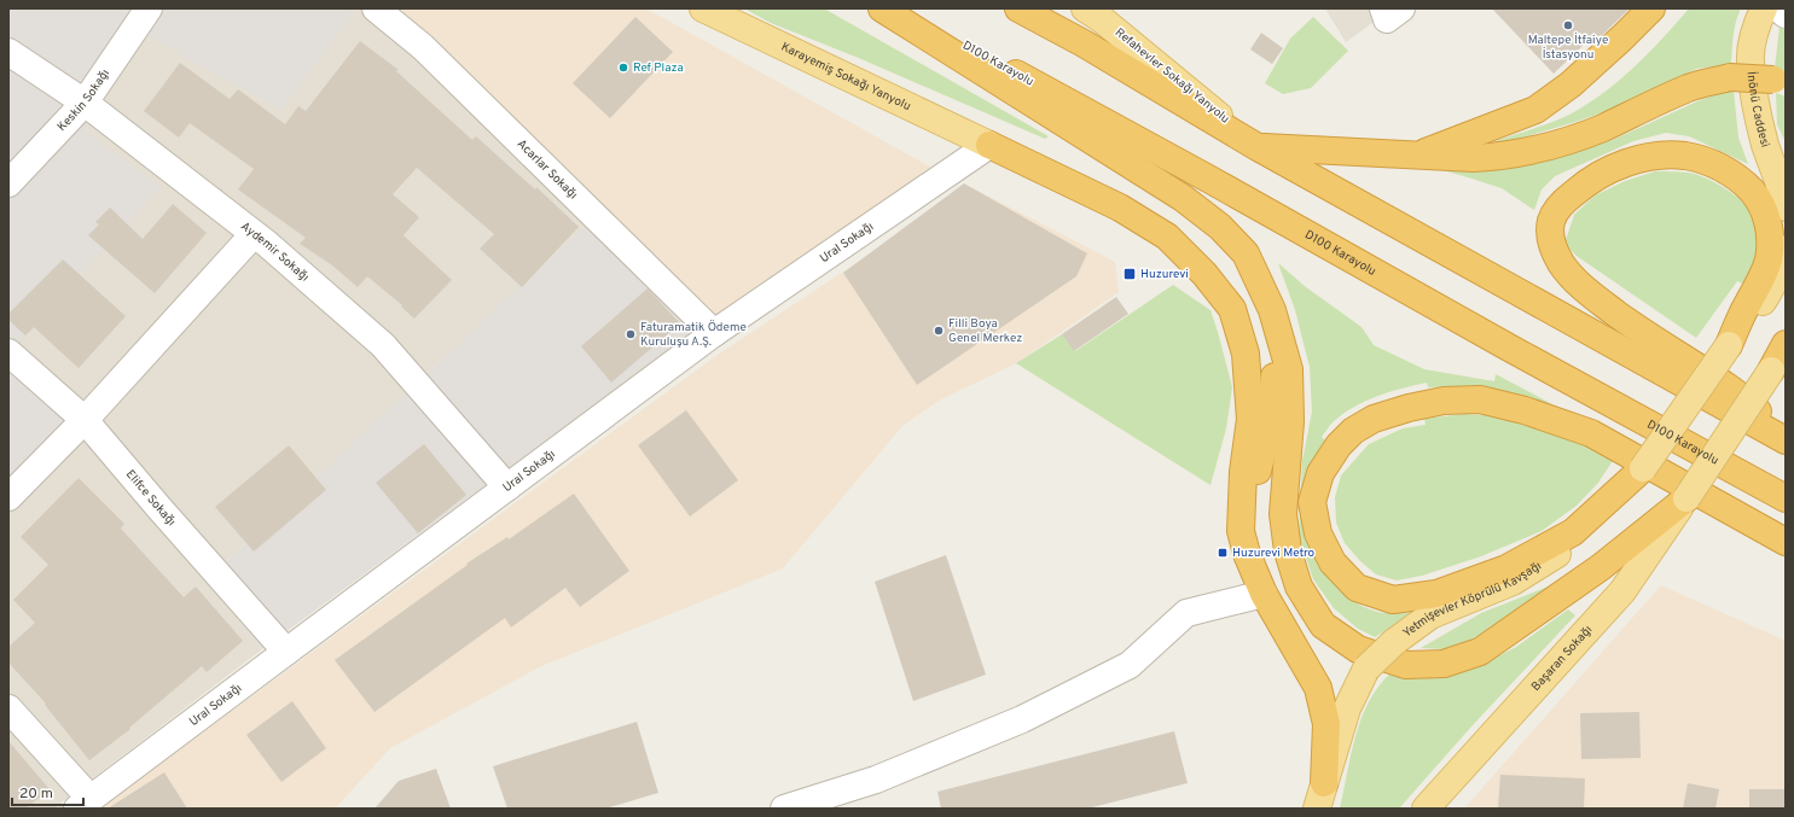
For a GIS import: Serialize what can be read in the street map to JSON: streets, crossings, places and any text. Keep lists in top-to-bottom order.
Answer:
{
  "streets": {
    "highway": ["D100 Karayolu"],
    "main road": [
      "Refahevler Sokağı Yanyolu",
      "Karayemiş Sokağı Yanyolu",
      "İnönü Caddesi",
      "Yetmişevler Köprülü Kavşağı",
      "Başaran Sokağı"
    ],
    "street": [
      "Keskin Sokağı",
      "Acarlar Sokağı",
      "Ural Sokağı",
      "Aydemir Sokağı",
      "Elifce Sokağı"
    ]
  },
  "crossings": [
    ["Karayemiş Sokağı Yanyolu", "Ural Sokağı"],
    ["Keskin Sokağı", "Aydemir Sokağı"],
    ["Acarlar Sokağı", "Ural Sokağı"],
    ["Ural Sokağı", "Aydemir Sokağı"],
    ["Ural Sokağı", "Elifce Sokağı"]
  ],
  "places": {
    "other": [
      "Maltepe İtfaiye İstasyonu",
      "Ref Plaza",
      "Filli Boya Genel Merkez",
      "Faturamatik Ödeme Kuruluşu A.Ş."
    ],
    "transit": ["Huzurevi", "Huzurevi Metro"]
  },
  "scale_bar": "20 m"
}
